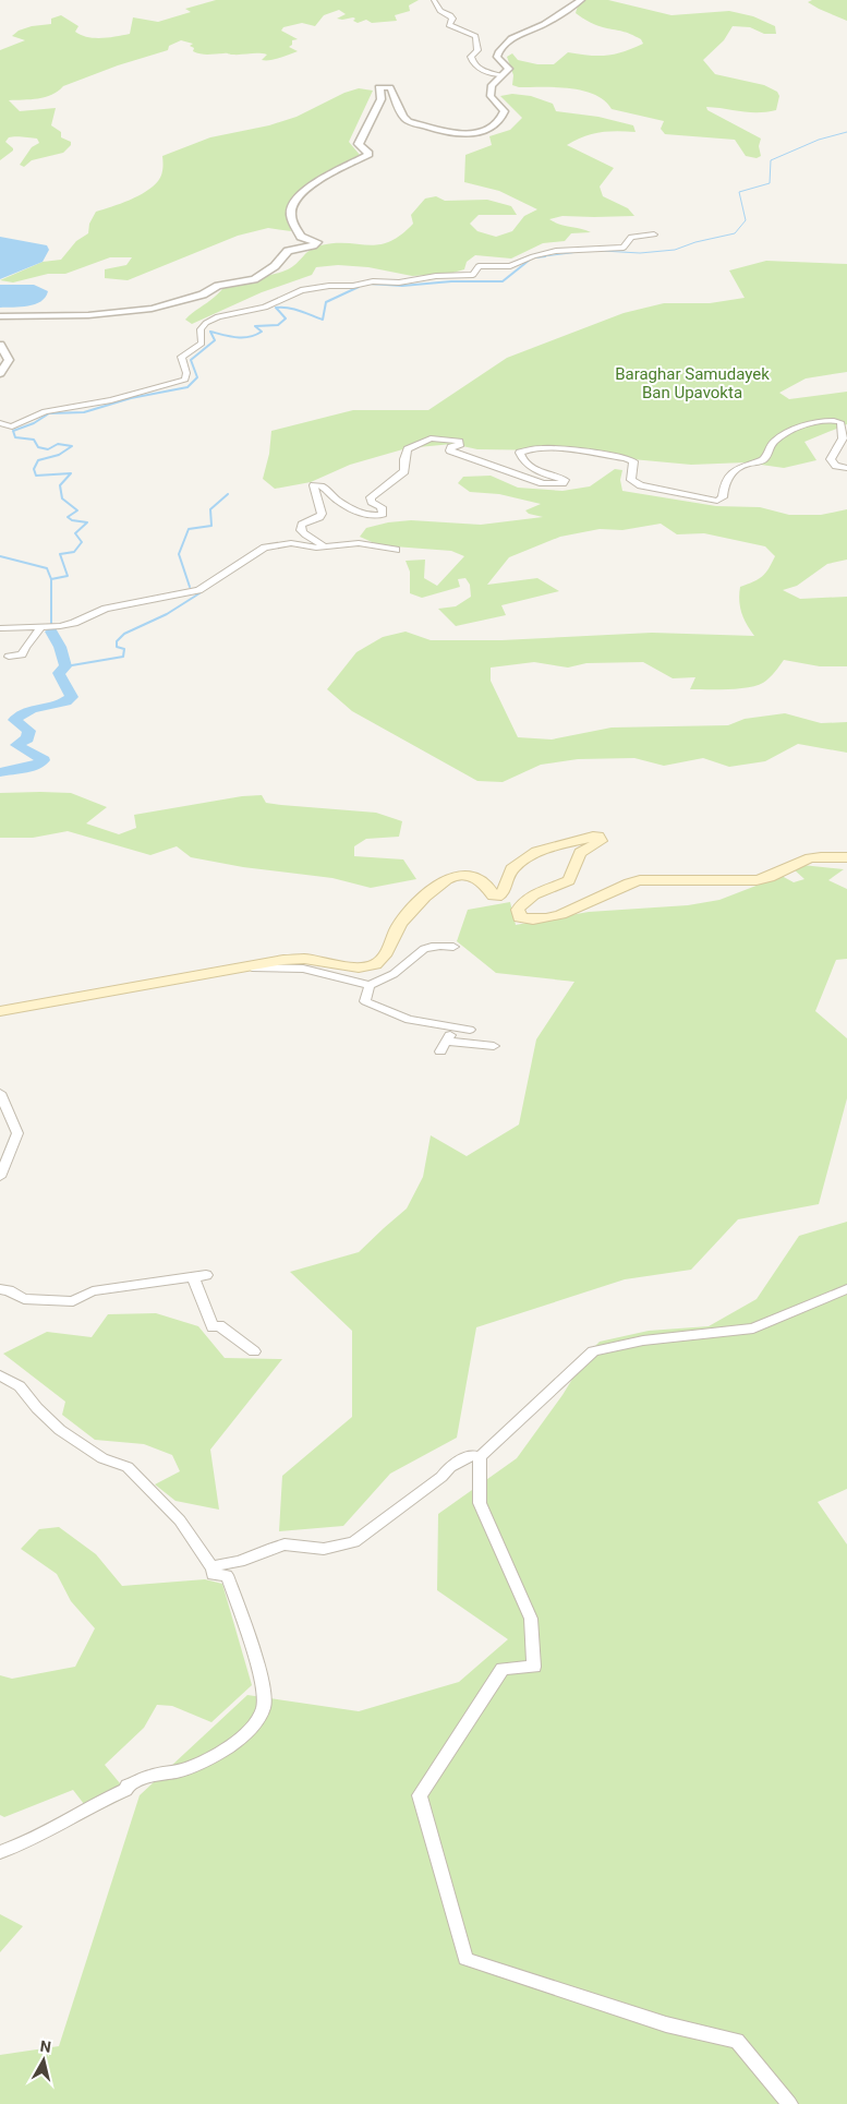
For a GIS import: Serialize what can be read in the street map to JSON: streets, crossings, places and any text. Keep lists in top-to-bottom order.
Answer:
{
  "parks": ["Baraghar Samudayek Ban Upavokta"],
  "north": "top"
}
